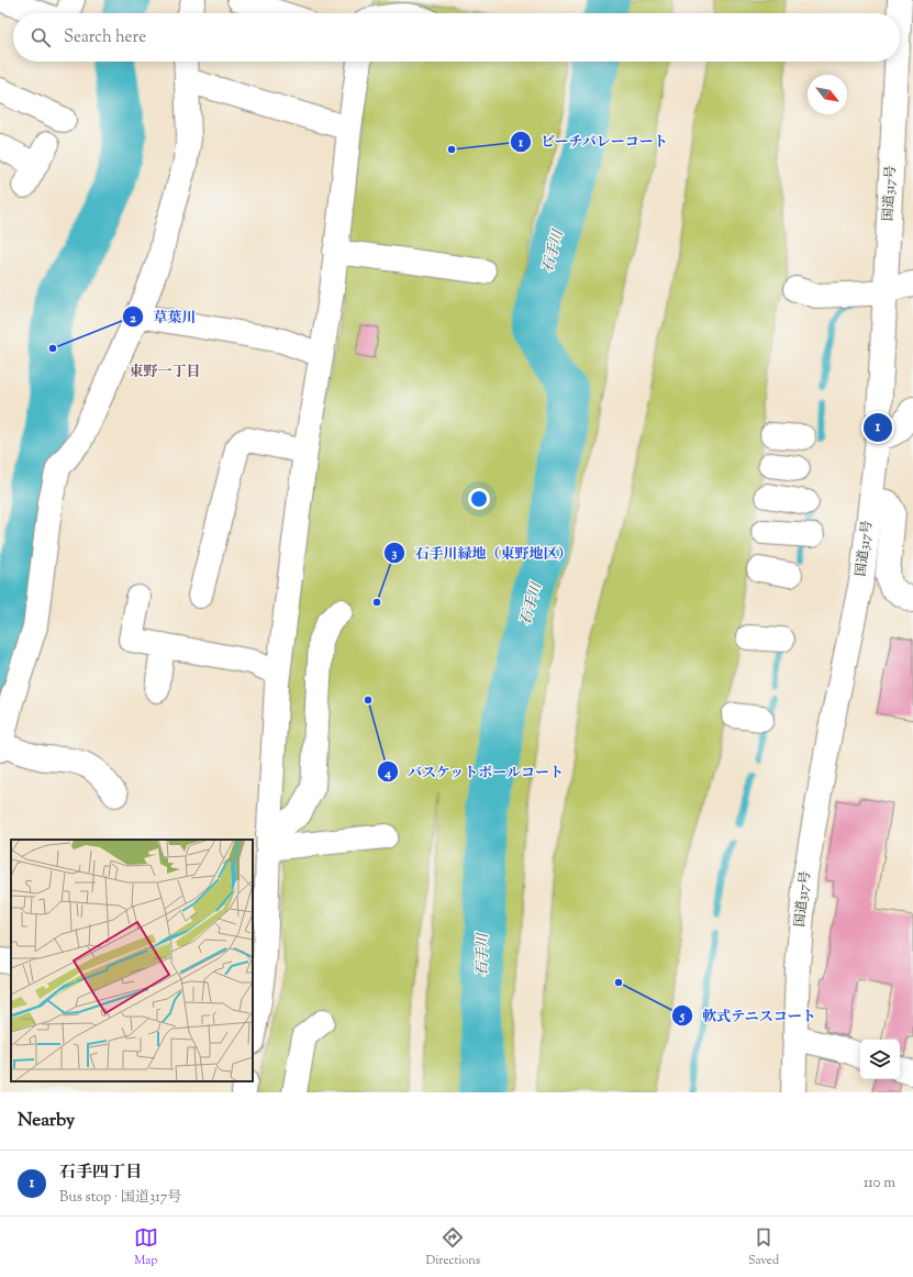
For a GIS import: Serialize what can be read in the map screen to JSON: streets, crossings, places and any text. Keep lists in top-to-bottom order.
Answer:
{
  "streets": {
    "main road": ["国道317号"]
  },
  "districts": ["東野一丁目"],
  "water": ["石手川"],
  "places": [
    "ビーチバレーコート",
    "草葉川",
    "石手川緑地（東野地区）",
    "バスケットボールコート",
    "軟式テニスコート"
  ],
  "north": "bottom right",
  "page": {
    "search": "Search here",
    "pins": "1",
    "heading": "Nearby",
    "list": [
      {
        "mark": "1",
        "name": "石手四丁目",
        "note": "Bus stop · 国道317号",
        "value": "110 m"
      }
    ],
    "nav": ["Map", "Directions", "Saved"]
  }
}
